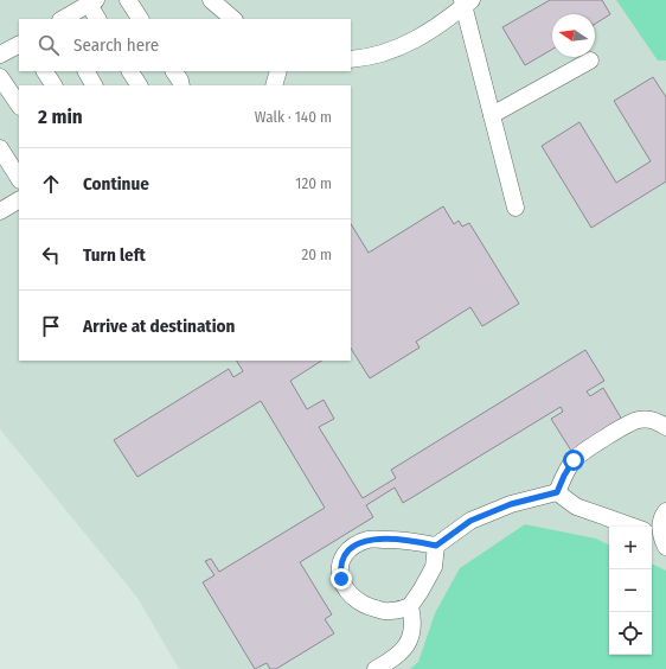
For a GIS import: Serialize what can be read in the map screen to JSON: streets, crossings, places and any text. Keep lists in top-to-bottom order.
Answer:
{
  "north": "left",
  "page": {
    "search": "Search here",
    "heading": ["2 min", "Walk · 140 m"],
    "list": [
      ["Continue", "120 m"],
      ["Turn left", "20 m"],
      "Arrive at destination"
    ],
    "map_buttons": ["+", "−"]
  }
}
